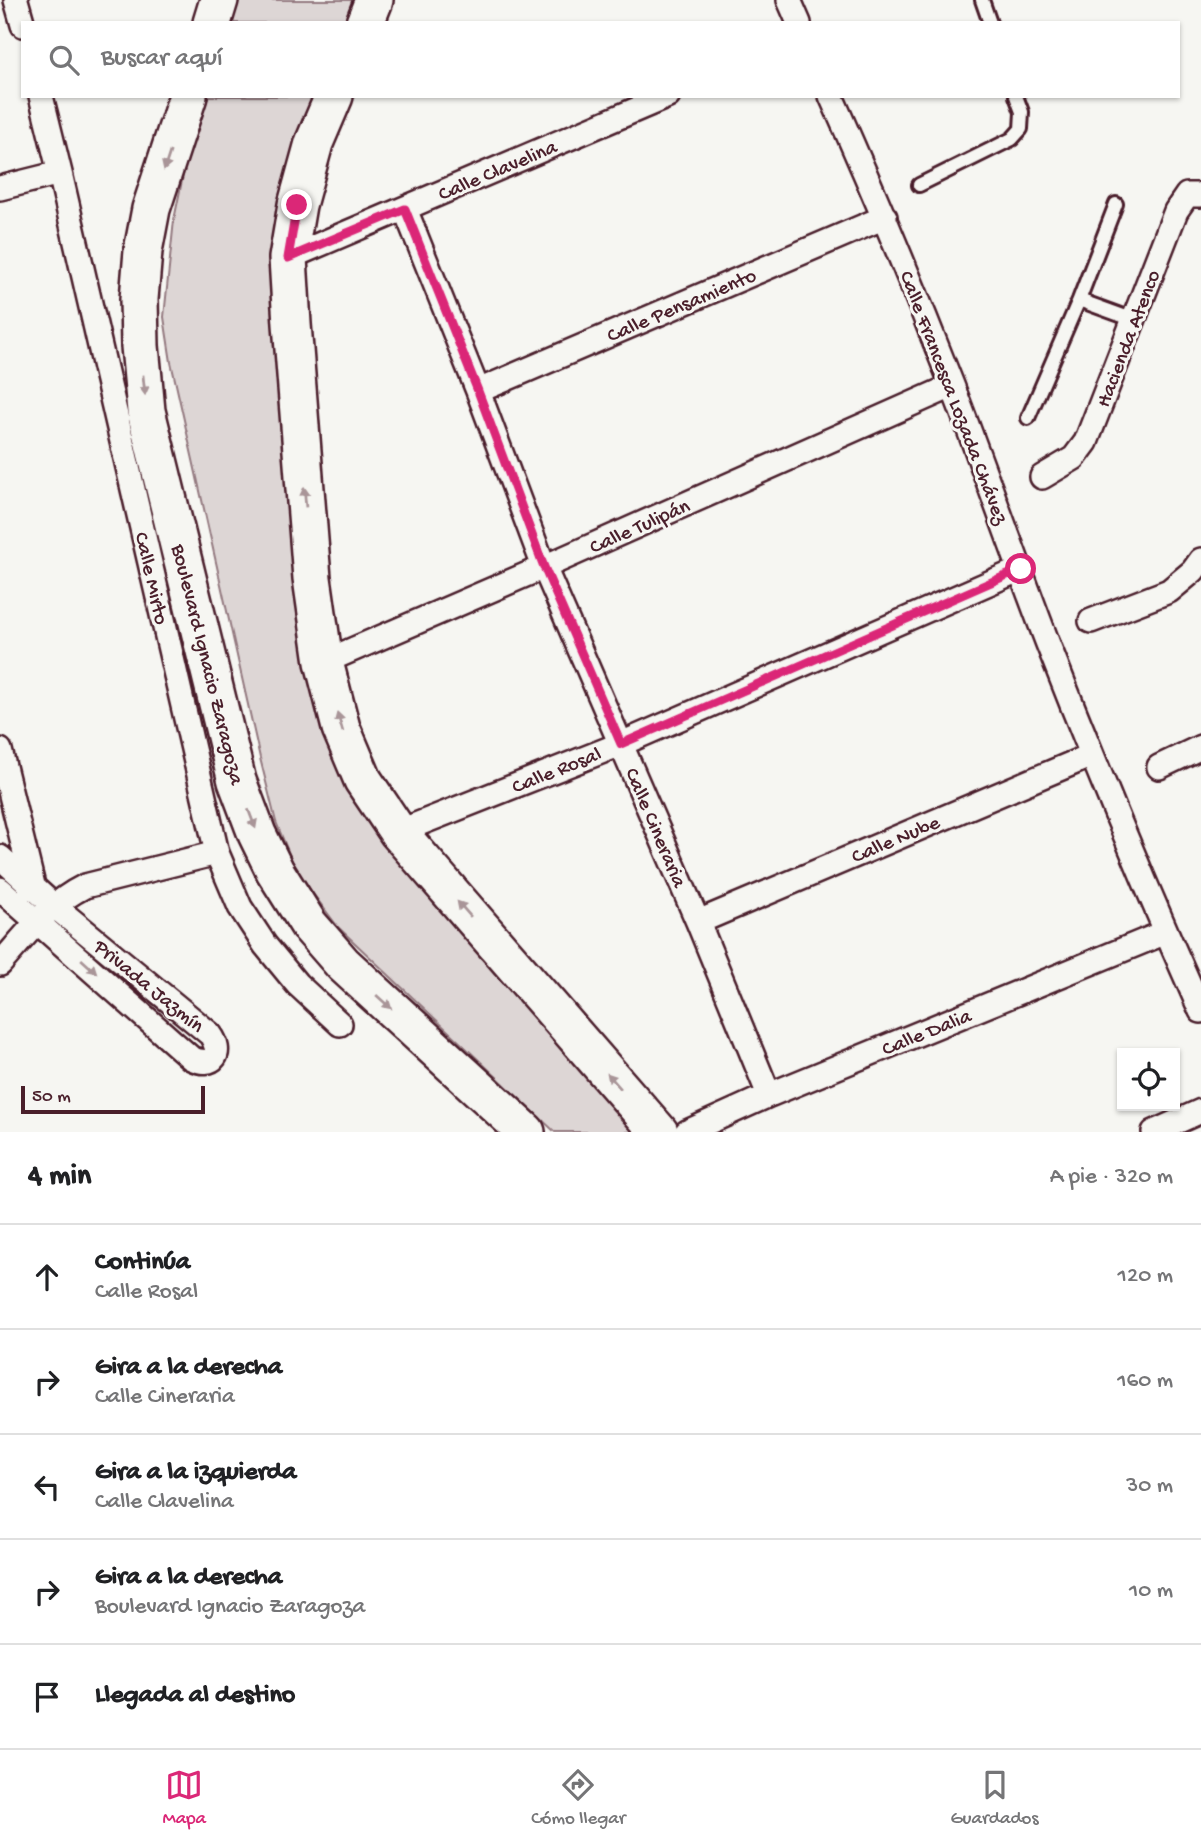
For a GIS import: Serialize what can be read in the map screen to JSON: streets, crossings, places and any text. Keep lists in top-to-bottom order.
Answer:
{
  "streets": {
    "main road": ["Boulevard Ignacio Zaragoza"],
    "street": [
      "Calle Clavelina",
      "Calle Pensamiento",
      "Hacienda Atenco",
      "Calle Francesca Lozada Chávez",
      "Calle Tulipán",
      "Calle Mirto",
      "Calle Rosal",
      "Calle Cineraria",
      "Calle Nube",
      "Privada Jazmín",
      "Calle Dalia"
    ]
  },
  "crossings": [
    ["Calle Clavelina", "Calle Cineraria"],
    ["Calle Pensamiento", "Calle Francesca Lozada Chávez"],
    ["Calle Pensamiento", "Calle Cineraria"],
    ["Calle Francesca Lozada Chávez", "Calle Tulipán"],
    ["Calle Francesca Lozada Chávez", "Calle Rosal"],
    ["Calle Francesca Lozada Chávez", "Calle Nube"],
    ["Calle Francesca Lozada Chávez", "Calle Dalia"],
    ["Calle Tulipán", "Calle Cineraria"],
    ["Calle Rosal", "Calle Cineraria"],
    ["Calle Cineraria", "Calle Nube"],
    ["Calle Cineraria", "Calle Dalia"]
  ],
  "scale_bar": "50 m",
  "page": {
    "search": "Buscar aquí",
    "scale": "50 m",
    "heading": ["4 min", "A pie · 320 m"],
    "list": [
      ["Continúa", "Calle Rosal", "120 m"],
      ["Gira a la derecha", "Calle Cineraria", "160 m"],
      ["Gira a la izquierda", "Calle Clavelina", "30 m"],
      ["Gira a la derecha", "Boulevard Ignacio Zaragoza", "10 m"],
      "Llegada al destino"
    ],
    "nav": ["Mapa", "Cómo llegar", "Guardados"]
  }
}
